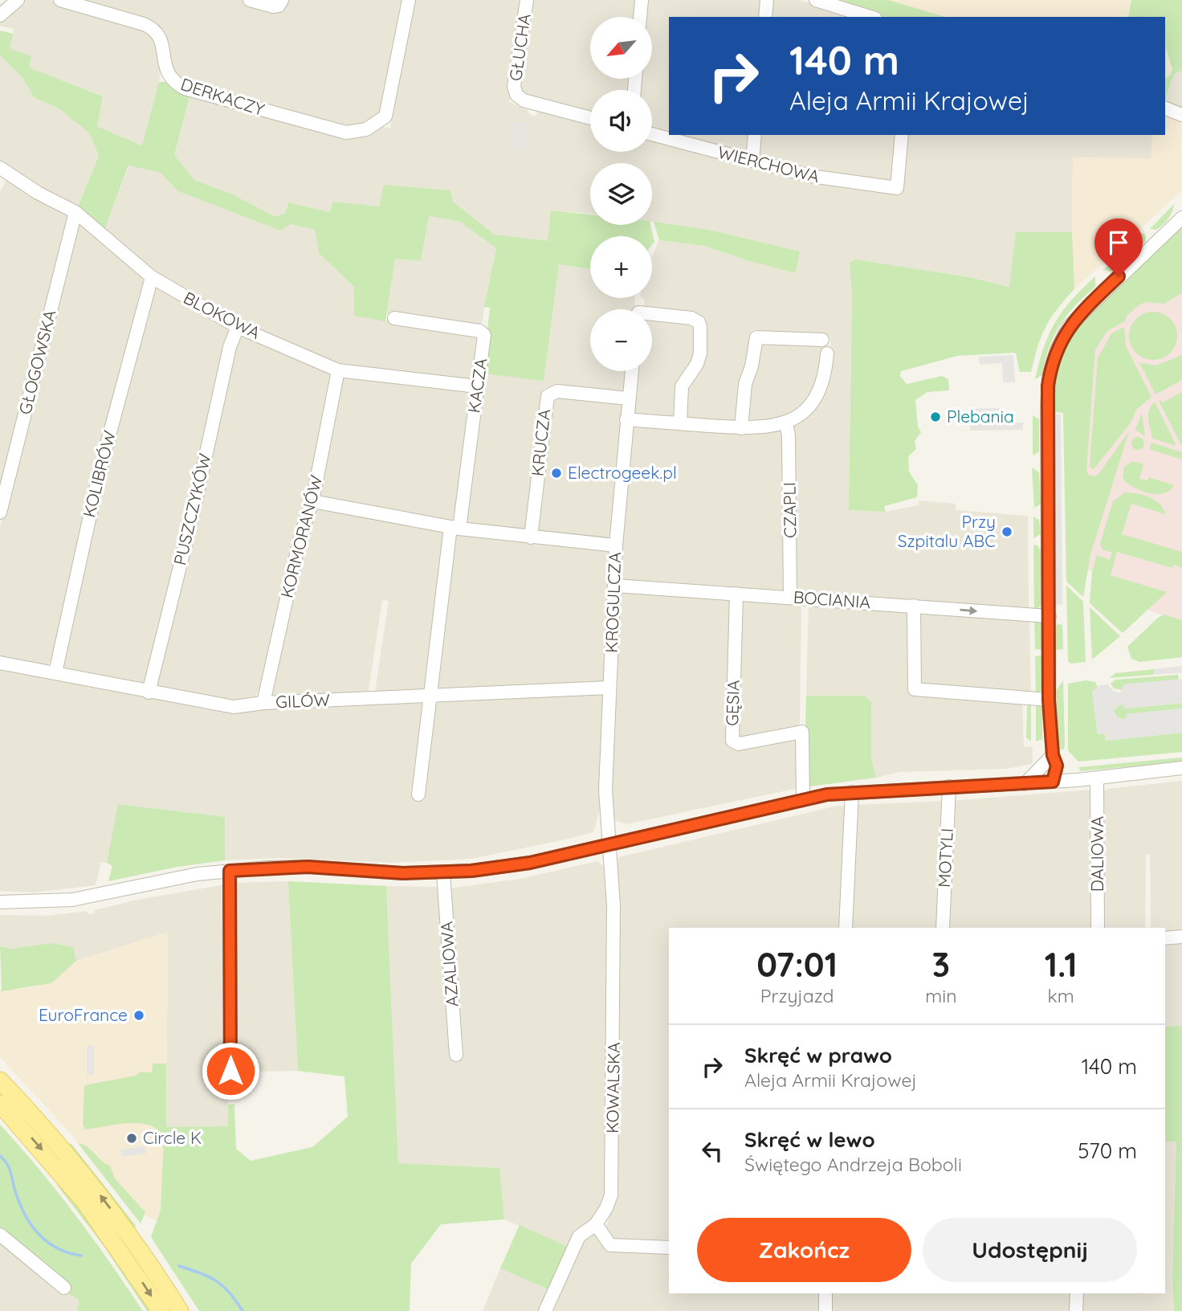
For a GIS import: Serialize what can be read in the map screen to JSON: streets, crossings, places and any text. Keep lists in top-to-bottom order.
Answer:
{
  "streets": {
    "street": [
      "GŁUCHA",
      "DERKACZY",
      "WIERCHOWA",
      "BLOKOWA",
      "GŁOGOWSKA",
      "KACZA",
      "KRUCZA",
      "KOLIBRÓW",
      "PUSZCZYKÓW",
      "CZAPLI",
      "KORMORANÓW",
      "BOCIANIA",
      "KROGULCZA",
      "GILÓW",
      "GĘSIA",
      "DALIOWA",
      "MOTYLI",
      "AZALIOWA",
      "KOWALSKA"
    ]
  },
  "crossings": [
    ["BLOKOWA", "GŁOGOWSKA"],
    ["BLOKOWA", "KACZA"],
    ["BLOKOWA", "KOLIBRÓW"],
    ["BLOKOWA", "PUSZCZYKÓW"],
    ["BLOKOWA", "KORMORANÓW"],
    ["KACZA", "GILÓW"],
    ["KRUCZA", "KROGULCZA"],
    ["KOLIBRÓW", "GILÓW"],
    ["PUSZCZYKÓW", "GILÓW"],
    ["CZAPLI", "BOCIANIA"],
    ["KORMORANÓW", "GILÓW"],
    ["BOCIANIA", "KROGULCZA"],
    ["BOCIANIA", "GĘSIA"],
    ["KROGULCZA", "GILÓW"],
    ["KROGULCZA", "KOWALSKA"]
  ],
  "places": [
    "Plebania",
    "Electrogeek.pl",
    "Przy Szpitalu ABC",
    "EuroFrance",
    "Circle K"
  ],
  "north": "bottom left",
  "page": {
    "map_buttons": ["+", "−"],
    "turn": ["140 m", "Aleja Armii Krajowej"],
    "eta": [
      "07:01",
      "Przyjazd",
      "3",
      "min",
      "1.1",
      "km"
    ],
    "list": [
      {
        "name": "Skręć w prawo",
        "note": "Aleja Armii Krajowej",
        "value": "140 m"
      },
      {
        "name": "Skręć w lewo",
        "note": "Świętego Andrzeja Boboli",
        "value": "570 m"
      }
    ],
    "buttons": ["Zakończ", "Udostępnij"]
  }
}
